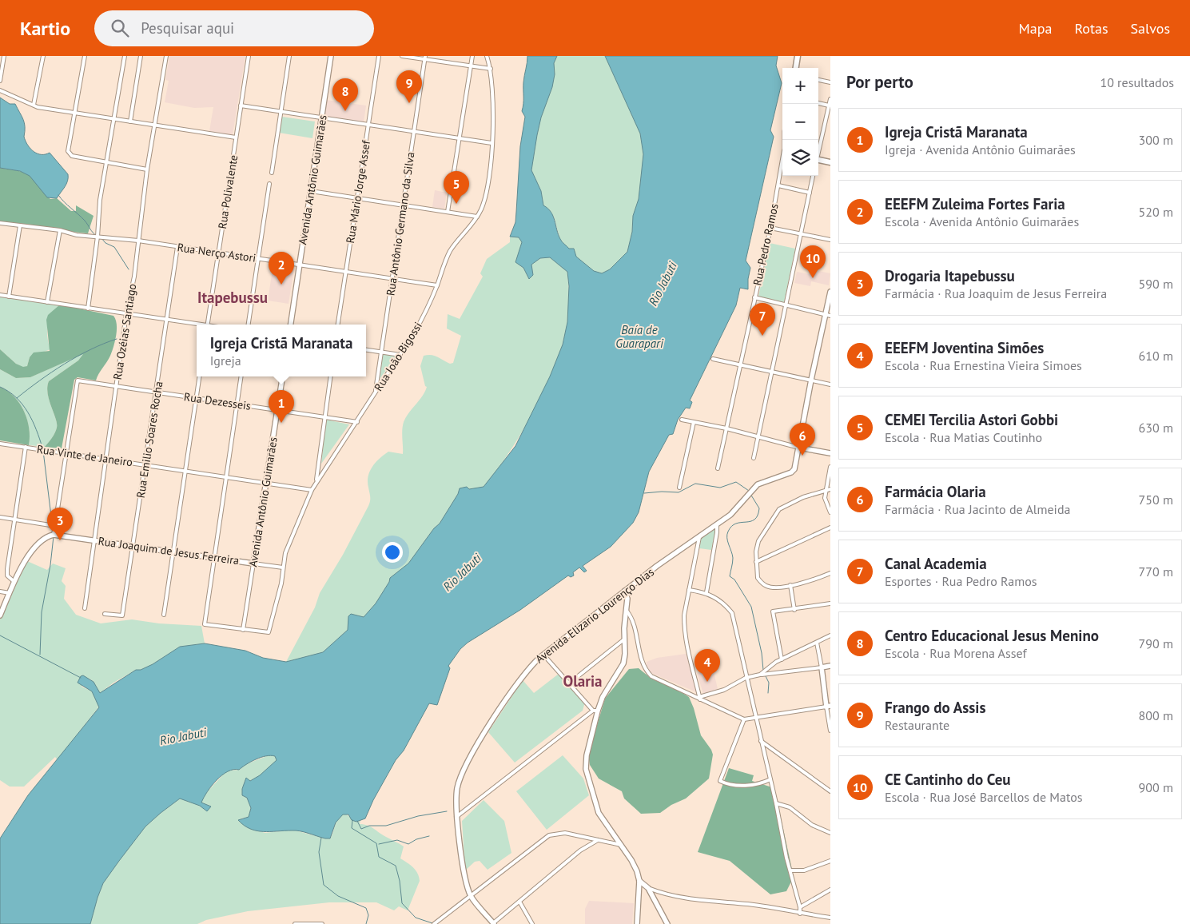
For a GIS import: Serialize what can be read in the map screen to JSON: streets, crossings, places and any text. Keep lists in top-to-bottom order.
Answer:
{
  "streets": {
    "street": [
      "Avenida Antônio Guimarães",
      "Rua Polivalente",
      "Rua Mário Jorge Assef",
      "Rua Antônio Germano da Silva",
      "Rua Pedro Ramos",
      "Rua Nerço Astori",
      "Rua Ozéias Santiago",
      "Rua João Bigossi",
      "Rua Dezesseis",
      "Rua Emilio Soares Rocha",
      "Rua Vinte de Janeiro",
      "Rua Joaquim de Jesus Ferreira",
      "Avenida Elizario Lourenço Dias"
    ]
  },
  "crossings": [
    ["Avenida Antônio Guimarães", "Rua Nerço Astori"],
    ["Avenida Antônio Guimarães", "Rua João Bigossi"],
    ["Avenida Antônio Guimarães", "Rua Dezesseis"],
    ["Avenida Antônio Guimarães", "Rua Vinte de Janeiro"],
    ["Avenida Antônio Guimarães", "Rua Joaquim de Jesus Ferreira"],
    ["Rua Polivalente", "Rua Nerço Astori"],
    ["Rua Mário Jorge Assef", "Rua Nerço Astori"],
    ["Rua Antônio Germano da Silva", "Rua Nerço Astori"],
    ["Rua Antônio Germano da Silva", "Rua João Bigossi"],
    ["Rua Nerço Astori", "Rua Ozéias Santiago"],
    ["Rua Nerço Astori", "Rua João Bigossi"],
    ["Rua Nerço Astori", "Rua Emilio Soares Rocha"],
    ["Rua Ozéias Santiago", "Rua Dezesseis"],
    ["Rua Ozéias Santiago", "Rua Vinte de Janeiro"],
    ["Rua Ozéias Santiago", "Rua Joaquim de Jesus Ferreira"],
    ["Rua João Bigossi", "Rua Dezesseis"],
    ["Rua João Bigossi", "Rua Vinte de Janeiro"],
    ["Rua João Bigossi", "Rua Joaquim de Jesus Ferreira"],
    ["Rua Dezesseis", "Rua Emilio Soares Rocha"],
    ["Rua Dezesseis", "Rua Vinte de Janeiro"],
    ["Rua Emilio Soares Rocha", "Rua Vinte de Janeiro"],
    ["Rua Emilio Soares Rocha", "Rua Joaquim de Jesus Ferreira"]
  ],
  "districts": ["Itapebussu", "Olaria"],
  "water": ["Rio Jabuti", "Baía de Guarapari"],
  "page": {
    "header": "Kartio",
    "search": "Pesquisar aqui",
    "nav": ["Mapa", "Rotas", "Salvos"],
    "heading": ["Por perto", "10 resultados"],
    "map_buttons": ["+", "−"],
    "pins": [
      "9",
      "8",
      "5",
      "10",
      "2",
      "7",
      "1",
      "6",
      "3",
      "4"
    ],
    "list": [
      {
        "mark": "1",
        "name": "Igreja Cristã Maranata",
        "note": "Igreja · Avenida Antônio Guimarães",
        "value": "300 m"
      },
      {
        "mark": "2",
        "name": "EEEFM Zuleima Fortes Faria",
        "note": "Escola · Avenida Antônio Guimarães",
        "value": "520 m"
      },
      {
        "mark": "3",
        "name": "Drogaria Itapebussu",
        "note": "Farmácia · Rua Joaquim de Jesus Ferreira",
        "value": "590 m"
      },
      {
        "mark": "4",
        "name": "EEEFM Joventina Simões",
        "note": "Escola · Rua Ernestina Vieira Simoes",
        "value": "610 m"
      },
      {
        "mark": "5",
        "name": "CEMEI Tercilia Astori Gobbi",
        "note": "Escola · Rua Matias Coutinho",
        "value": "630 m"
      },
      {
        "mark": "6",
        "name": "Farmácia Olaria",
        "note": "Farmácia · Rua Jacinto de Almeida",
        "value": "750 m"
      },
      {
        "mark": "7",
        "name": "Canal Academia",
        "note": "Esportes · Rua Pedro Ramos",
        "value": "770 m"
      },
      {
        "mark": "8",
        "name": "Centro Educacional Jesus Menino",
        "note": "Escola · Rua Morena Assef",
        "value": "790 m"
      },
      {
        "mark": "9",
        "name": "Frango do Assis",
        "note": "Restaurante",
        "value": "800 m"
      },
      {
        "mark": "10",
        "name": "CE Cantinho do Ceu",
        "note": "Escola · Rua José Barcellos de Matos",
        "value": "900 m"
      }
    ],
    "popup": ["Igreja Cristã Maranata", "Igreja"]
  }
}
